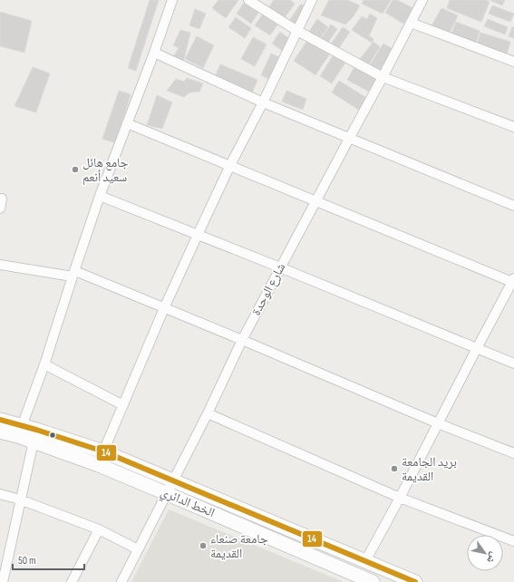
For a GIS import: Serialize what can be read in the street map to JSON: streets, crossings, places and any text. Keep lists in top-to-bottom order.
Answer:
{
  "streets": {
    "main road": ["الخط الدائري"],
    "street": ["شارع الوحدة"]
  },
  "crossings": [
    ["شارع الوحدة", "الخط الدائري"]
  ],
  "places": ["جامع هائل سعيد أنعم", "بريد الجامعة القديمة", "جامعة صنعاء القديمة"],
  "lines": ["transit line 14"],
  "scale_bar": "50 m",
  "north": "bottom right"
}
